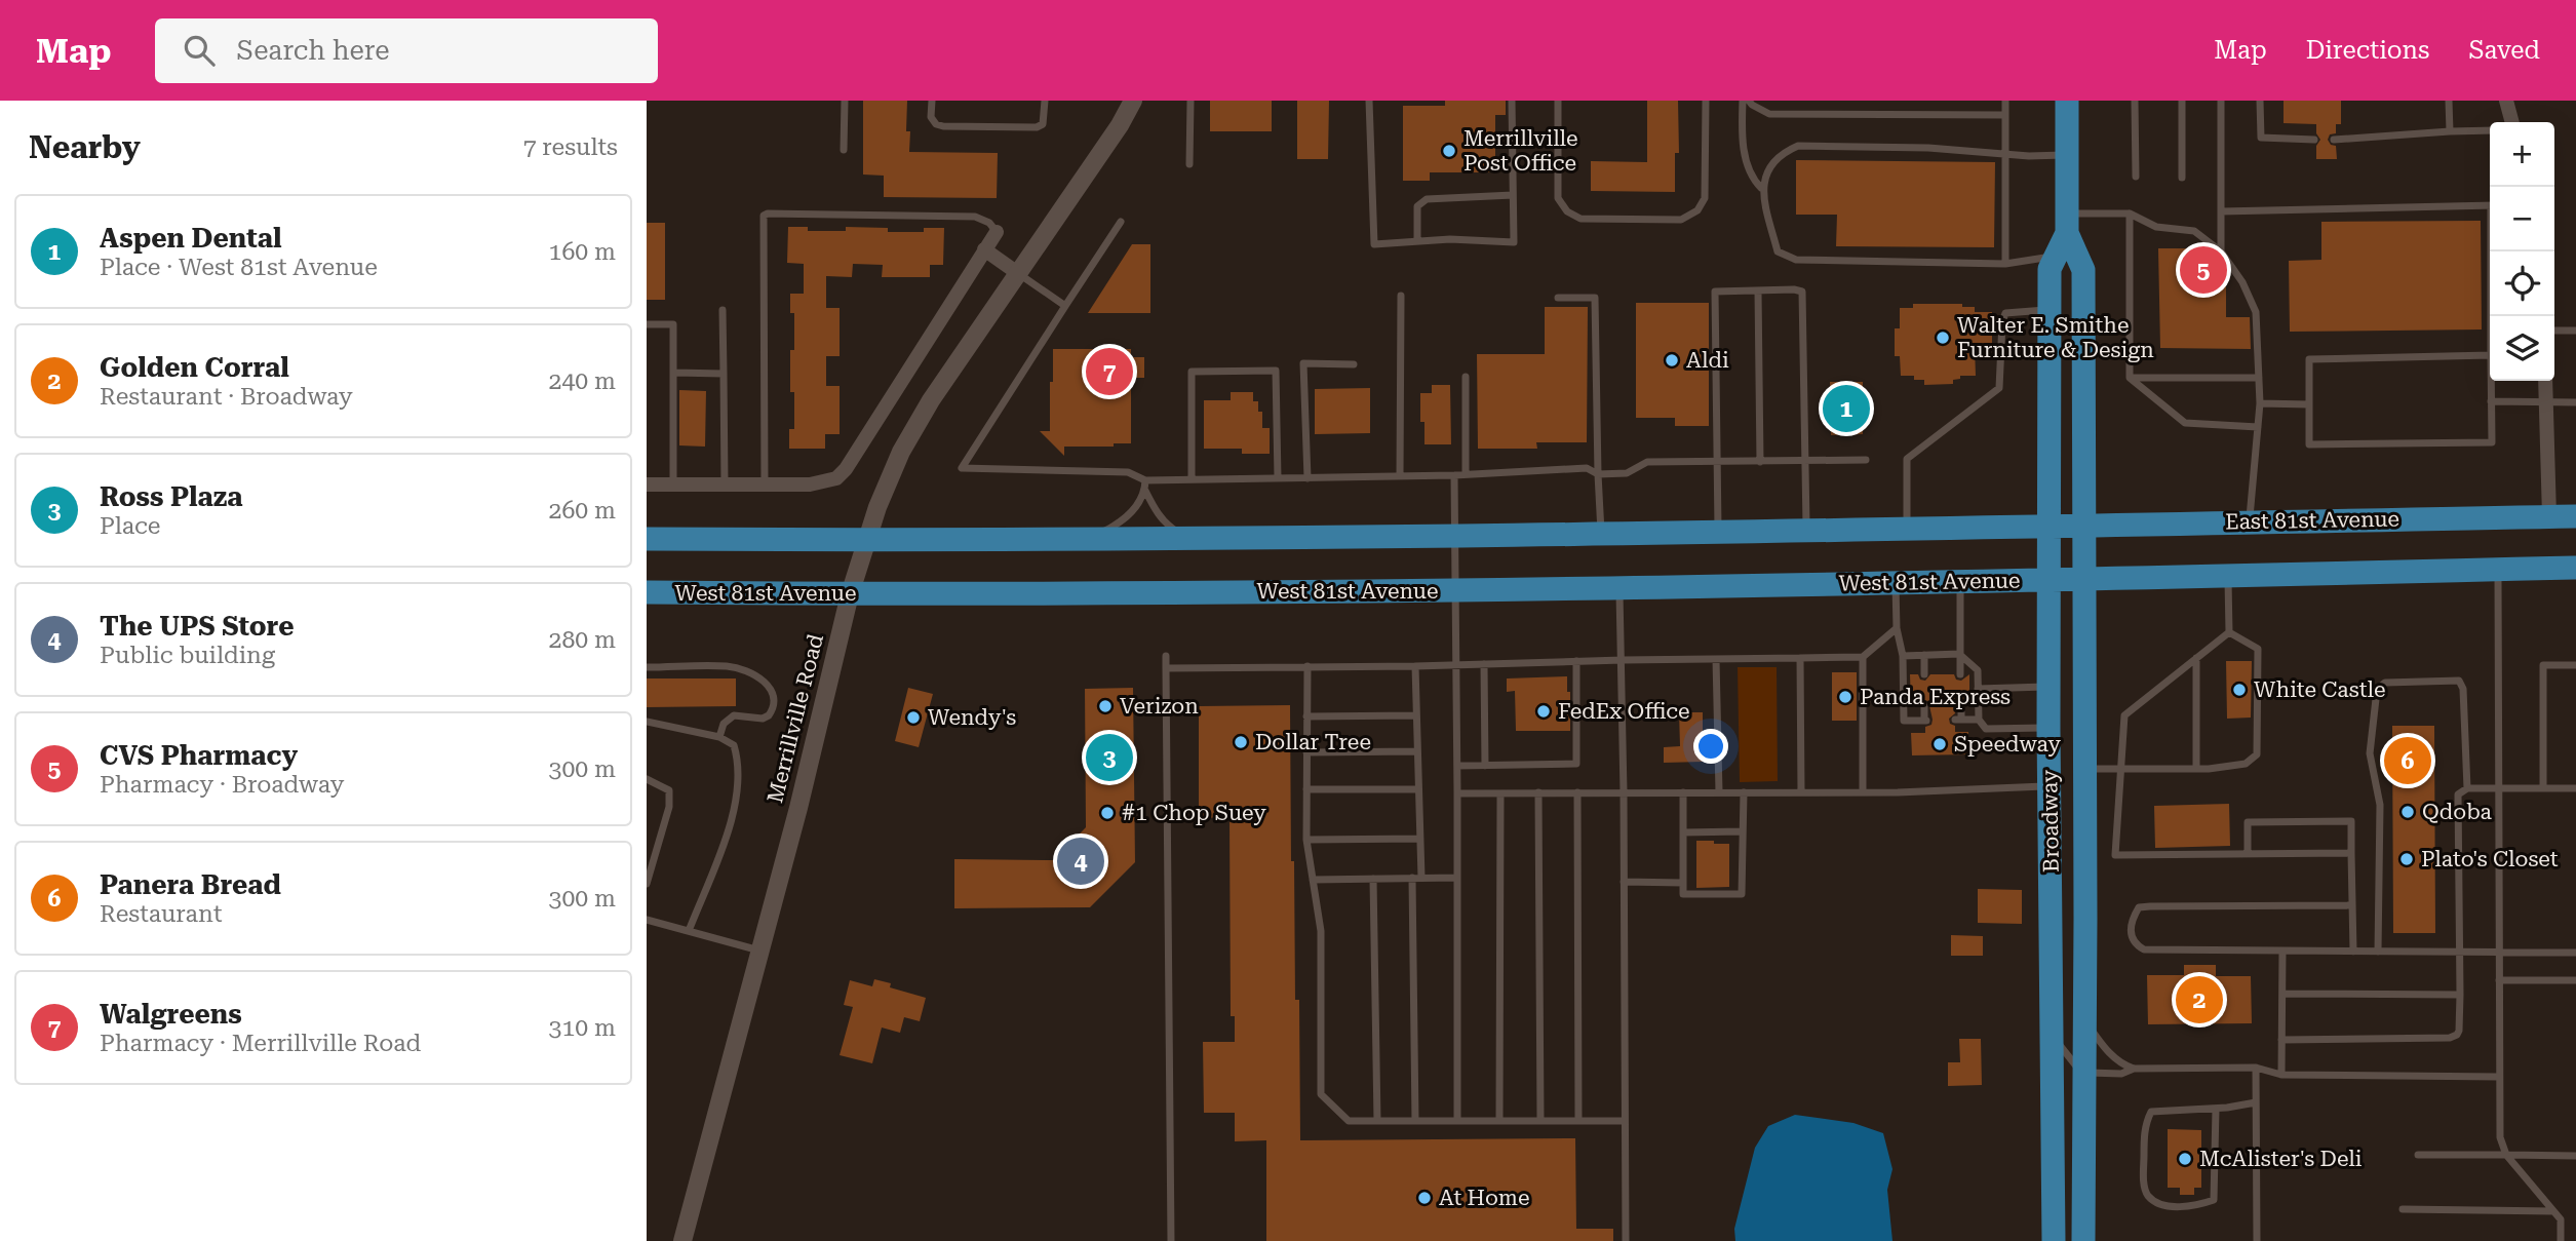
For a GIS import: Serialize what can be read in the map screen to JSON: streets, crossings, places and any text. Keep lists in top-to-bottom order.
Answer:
{
  "streets": {
    "main road": ["East 81st Avenue", "West 81st Avenue", "Broadway"],
    "street": ["Merrillville Road"]
  },
  "crossings": [
    ["East 81st Avenue", "Broadway"],
    ["West 81st Avenue", "Merrillville Road"],
    ["West 81st Avenue", "Broadway"]
  ],
  "places": [
    "Merrillville Post Office",
    "Walter E. Smithe Furniture & Design",
    "Aldi",
    "White Castle",
    "Panda Express",
    "Verizon",
    "FedEx Office",
    "Wendy's",
    "Dollar Tree",
    "Speedway",
    "Qdoba",
    "#1 Chop Suey",
    "Plato's Closet",
    "McAlister's Deli",
    "At Home"
  ],
  "page": {
    "header": "Map",
    "search": "Search here",
    "nav": ["Map", "Directions", "Saved"],
    "heading": ["Nearby", "7 results"],
    "map_buttons": ["+", "−"],
    "list": [
      {
        "mark": "1",
        "name": "Aspen Dental",
        "note": "Place · West 81st Avenue",
        "value": "160 m"
      },
      {
        "mark": "2",
        "name": "Golden Corral",
        "note": "Restaurant · Broadway",
        "value": "240 m"
      },
      {
        "mark": "3",
        "name": "Ross Plaza",
        "note": "Place",
        "value": "260 m"
      },
      {
        "mark": "4",
        "name": "The UPS Store",
        "note": "Public building",
        "value": "280 m"
      },
      {
        "mark": "5",
        "name": "CVS Pharmacy",
        "note": "Pharmacy · Broadway",
        "value": "300 m"
      },
      {
        "mark": "6",
        "name": "Panera Bread",
        "note": "Restaurant",
        "value": "300 m"
      },
      {
        "mark": "7",
        "name": "Walgreens",
        "note": "Pharmacy · Merrillville Road",
        "value": "310 m"
      }
    ],
    "pins": [
      "5",
      "7",
      "1",
      "3",
      "6",
      "4",
      "2"
    ]
  }
}
